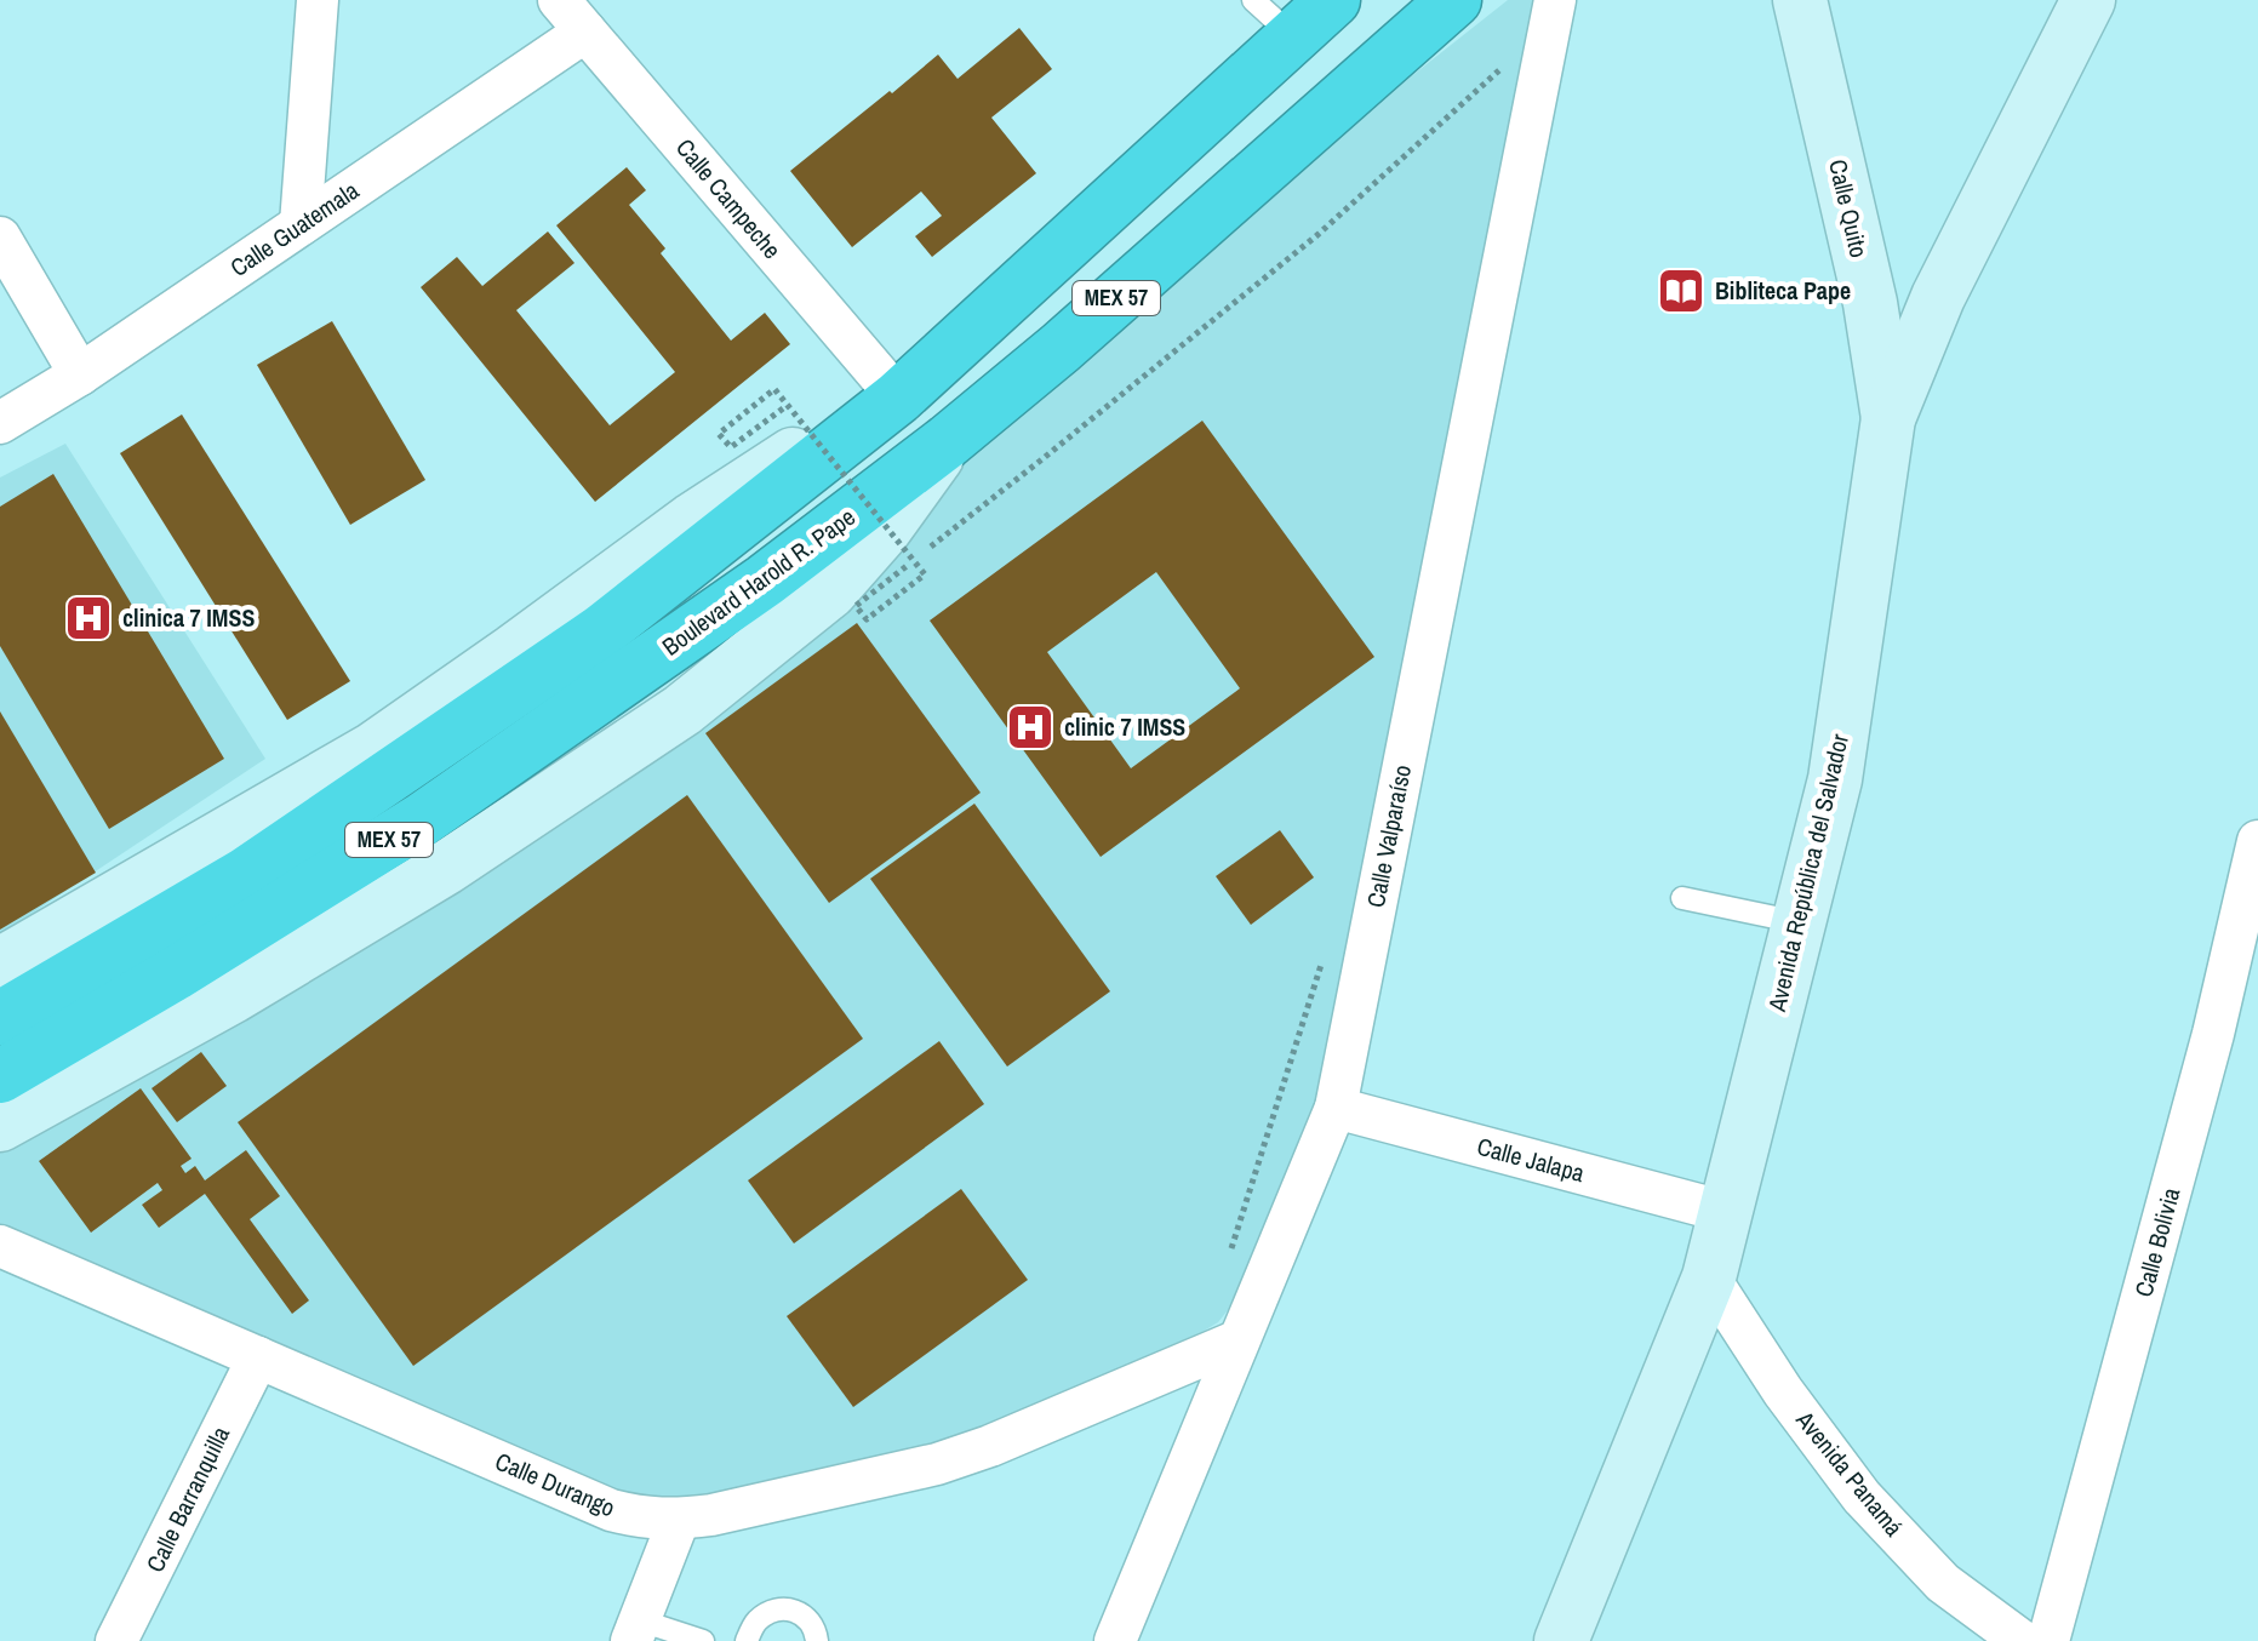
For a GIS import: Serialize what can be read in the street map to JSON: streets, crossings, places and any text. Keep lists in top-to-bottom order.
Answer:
{
  "streets": {
    "highway": ["MEX 57", "Boulevard Harold R. Pape"],
    "street": [
      "Calle Campeche",
      "Calle Quito",
      "Calle Guatemala",
      "Calle Valparaíso",
      "Avenida República del Salvador",
      "Calle Jalapa",
      "Calle Bolivia",
      "Avenida Panamá",
      "Calle Durango",
      "Calle Barranquilla"
    ]
  },
  "crossings": [
    ["Calle Campeche", "Calle Guatemala"],
    ["Calle Campeche", "MEX 57"],
    ["Calle Quito", "Avenida República del Salvador"],
    ["Calle Valparaíso", "Calle Jalapa"],
    ["Calle Valparaíso", "Calle Durango"],
    ["Avenida República del Salvador", "Calle Jalapa"],
    ["Avenida República del Salvador", "Avenida Panamá"],
    ["Calle Durango", "Calle Barranquilla"]
  ],
  "places": {
    "library": ["Bibliteca Pape"],
    "hospital": ["clinica 7 IMSS", "clinic 7 IMSS"]
  }
}
